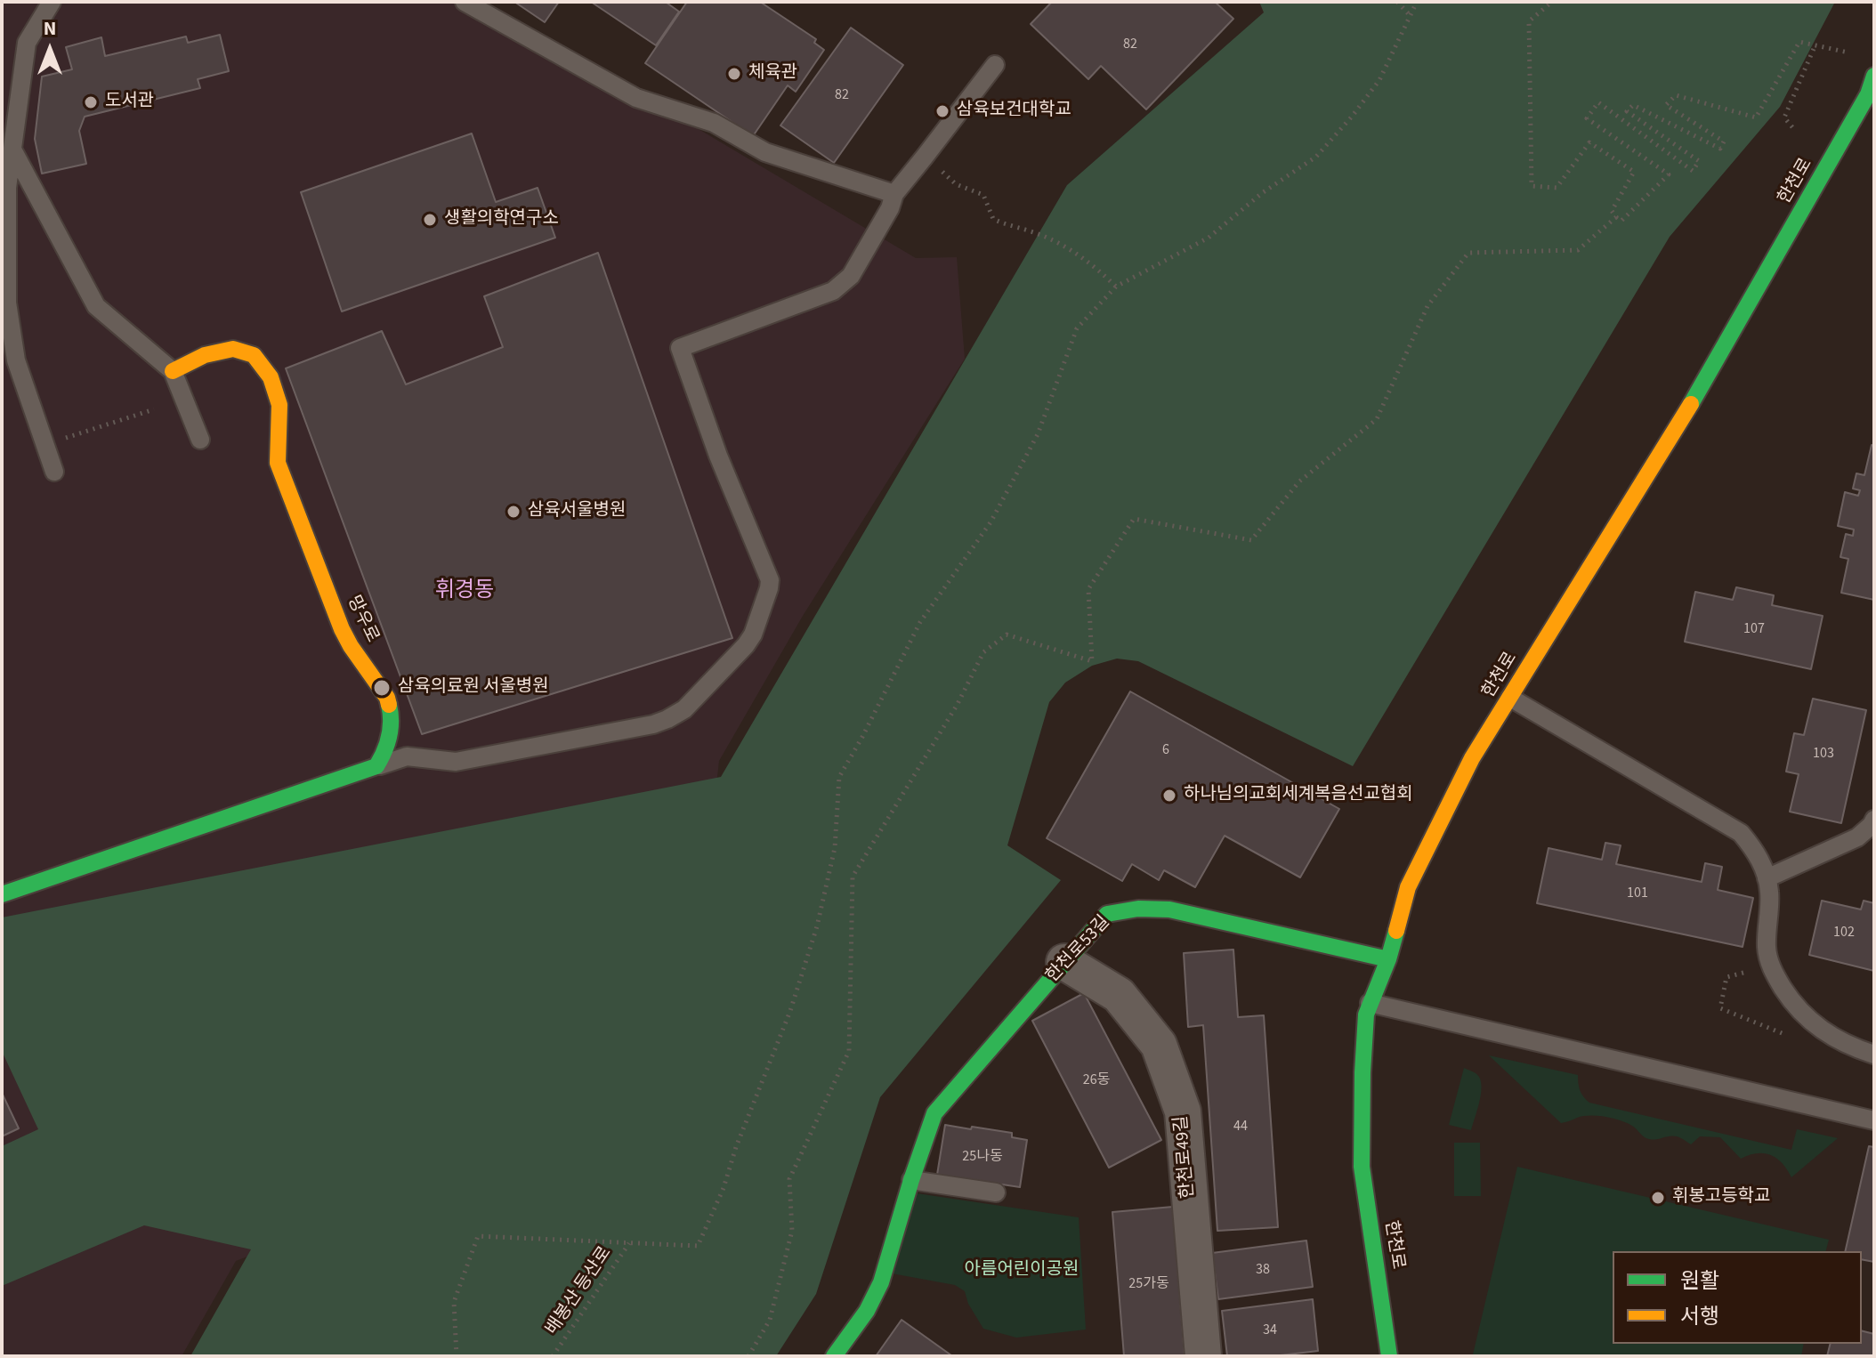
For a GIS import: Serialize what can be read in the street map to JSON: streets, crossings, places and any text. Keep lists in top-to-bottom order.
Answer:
{
  "streets": {
    "street": [
      "한천로",
      "망우로",
      "한천로53길",
      "한천로49길"
    ],
    "path": ["배봉산 등산로"]
  },
  "crossings": [
    ["한천로", "한천로53길"],
    ["한천로53길", "한천로49길"]
  ],
  "districts": ["휘경동"],
  "parks": ["아름어린이공원"],
  "places": [
    "체육관",
    "도서관",
    "삼육보건대학교",
    "생활의학연구소",
    "삼육서울병원",
    "삼육의료원 서울병원",
    "하나님의교회세계복음선교협회",
    "휘봉고등학교"
  ],
  "house_numbers": [
    "82",
    "82",
    "107",
    "6",
    "103",
    "101",
    "102",
    "26동",
    "44",
    "25나동",
    "38",
    "25가동",
    "34"
  ],
  "legend": ["원활", "서행"],
  "north": "top"
}
